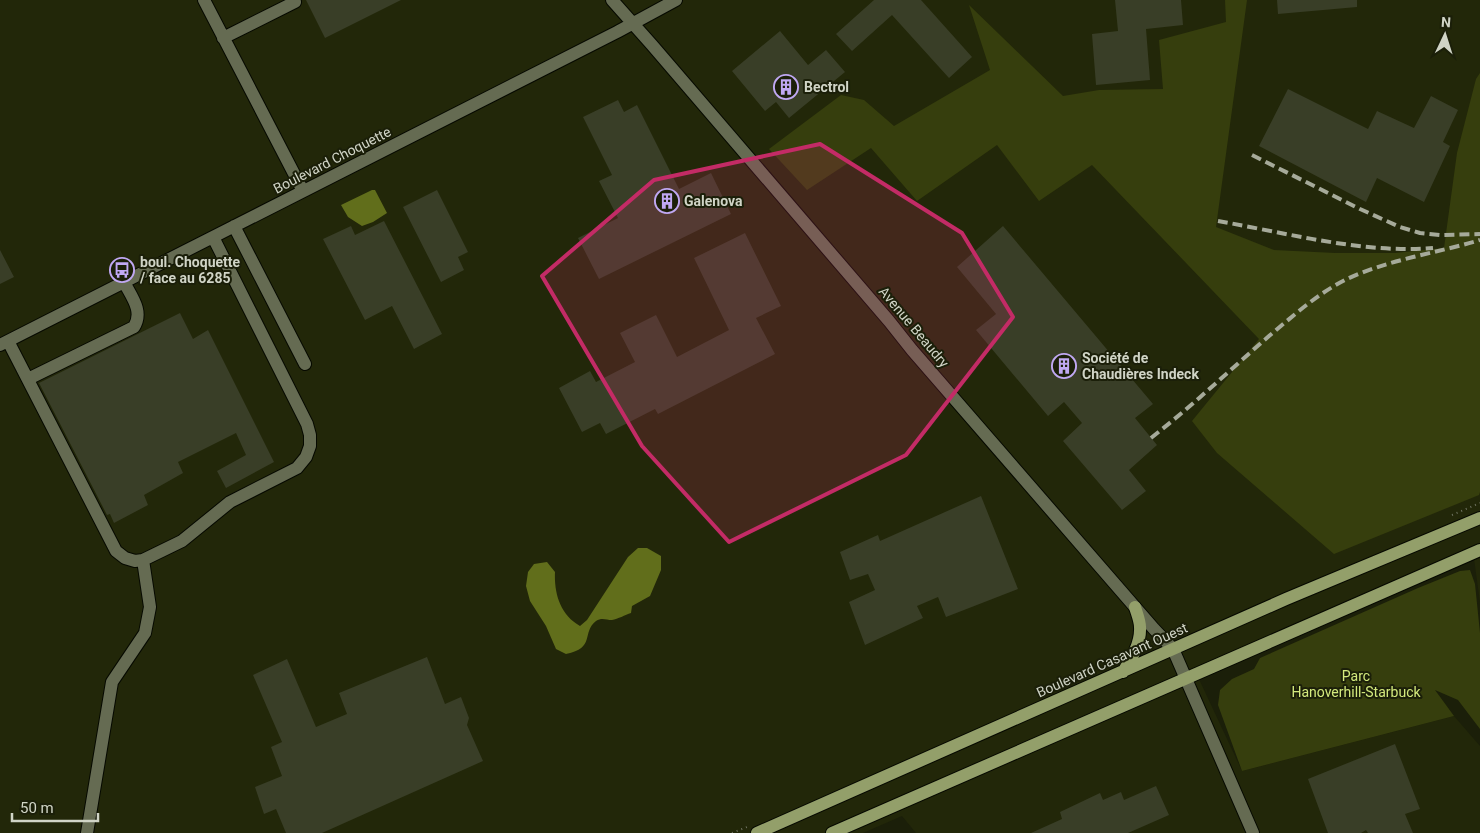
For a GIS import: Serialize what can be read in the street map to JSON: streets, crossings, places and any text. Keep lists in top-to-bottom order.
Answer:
{
  "streets": {
    "main road": ["Boulevard Casavant Ouest"],
    "street": ["Boulevard Choquette", "Avenue Beaudry"]
  },
  "crossings": [
    ["Boulevard Choquette", "Avenue Beaudry"],
    ["Avenue Beaudry", "Boulevard Casavant Ouest"]
  ],
  "parks": ["Parc Hanoverhill-Starbuck"],
  "places": {
    "building": ["Bectrol", "Galenova", "Société de Chaudières Indeck"],
    "bus stop": ["boul. Choquette / face au 6285"]
  },
  "scale_bar": "50 m",
  "north": "top"
}
